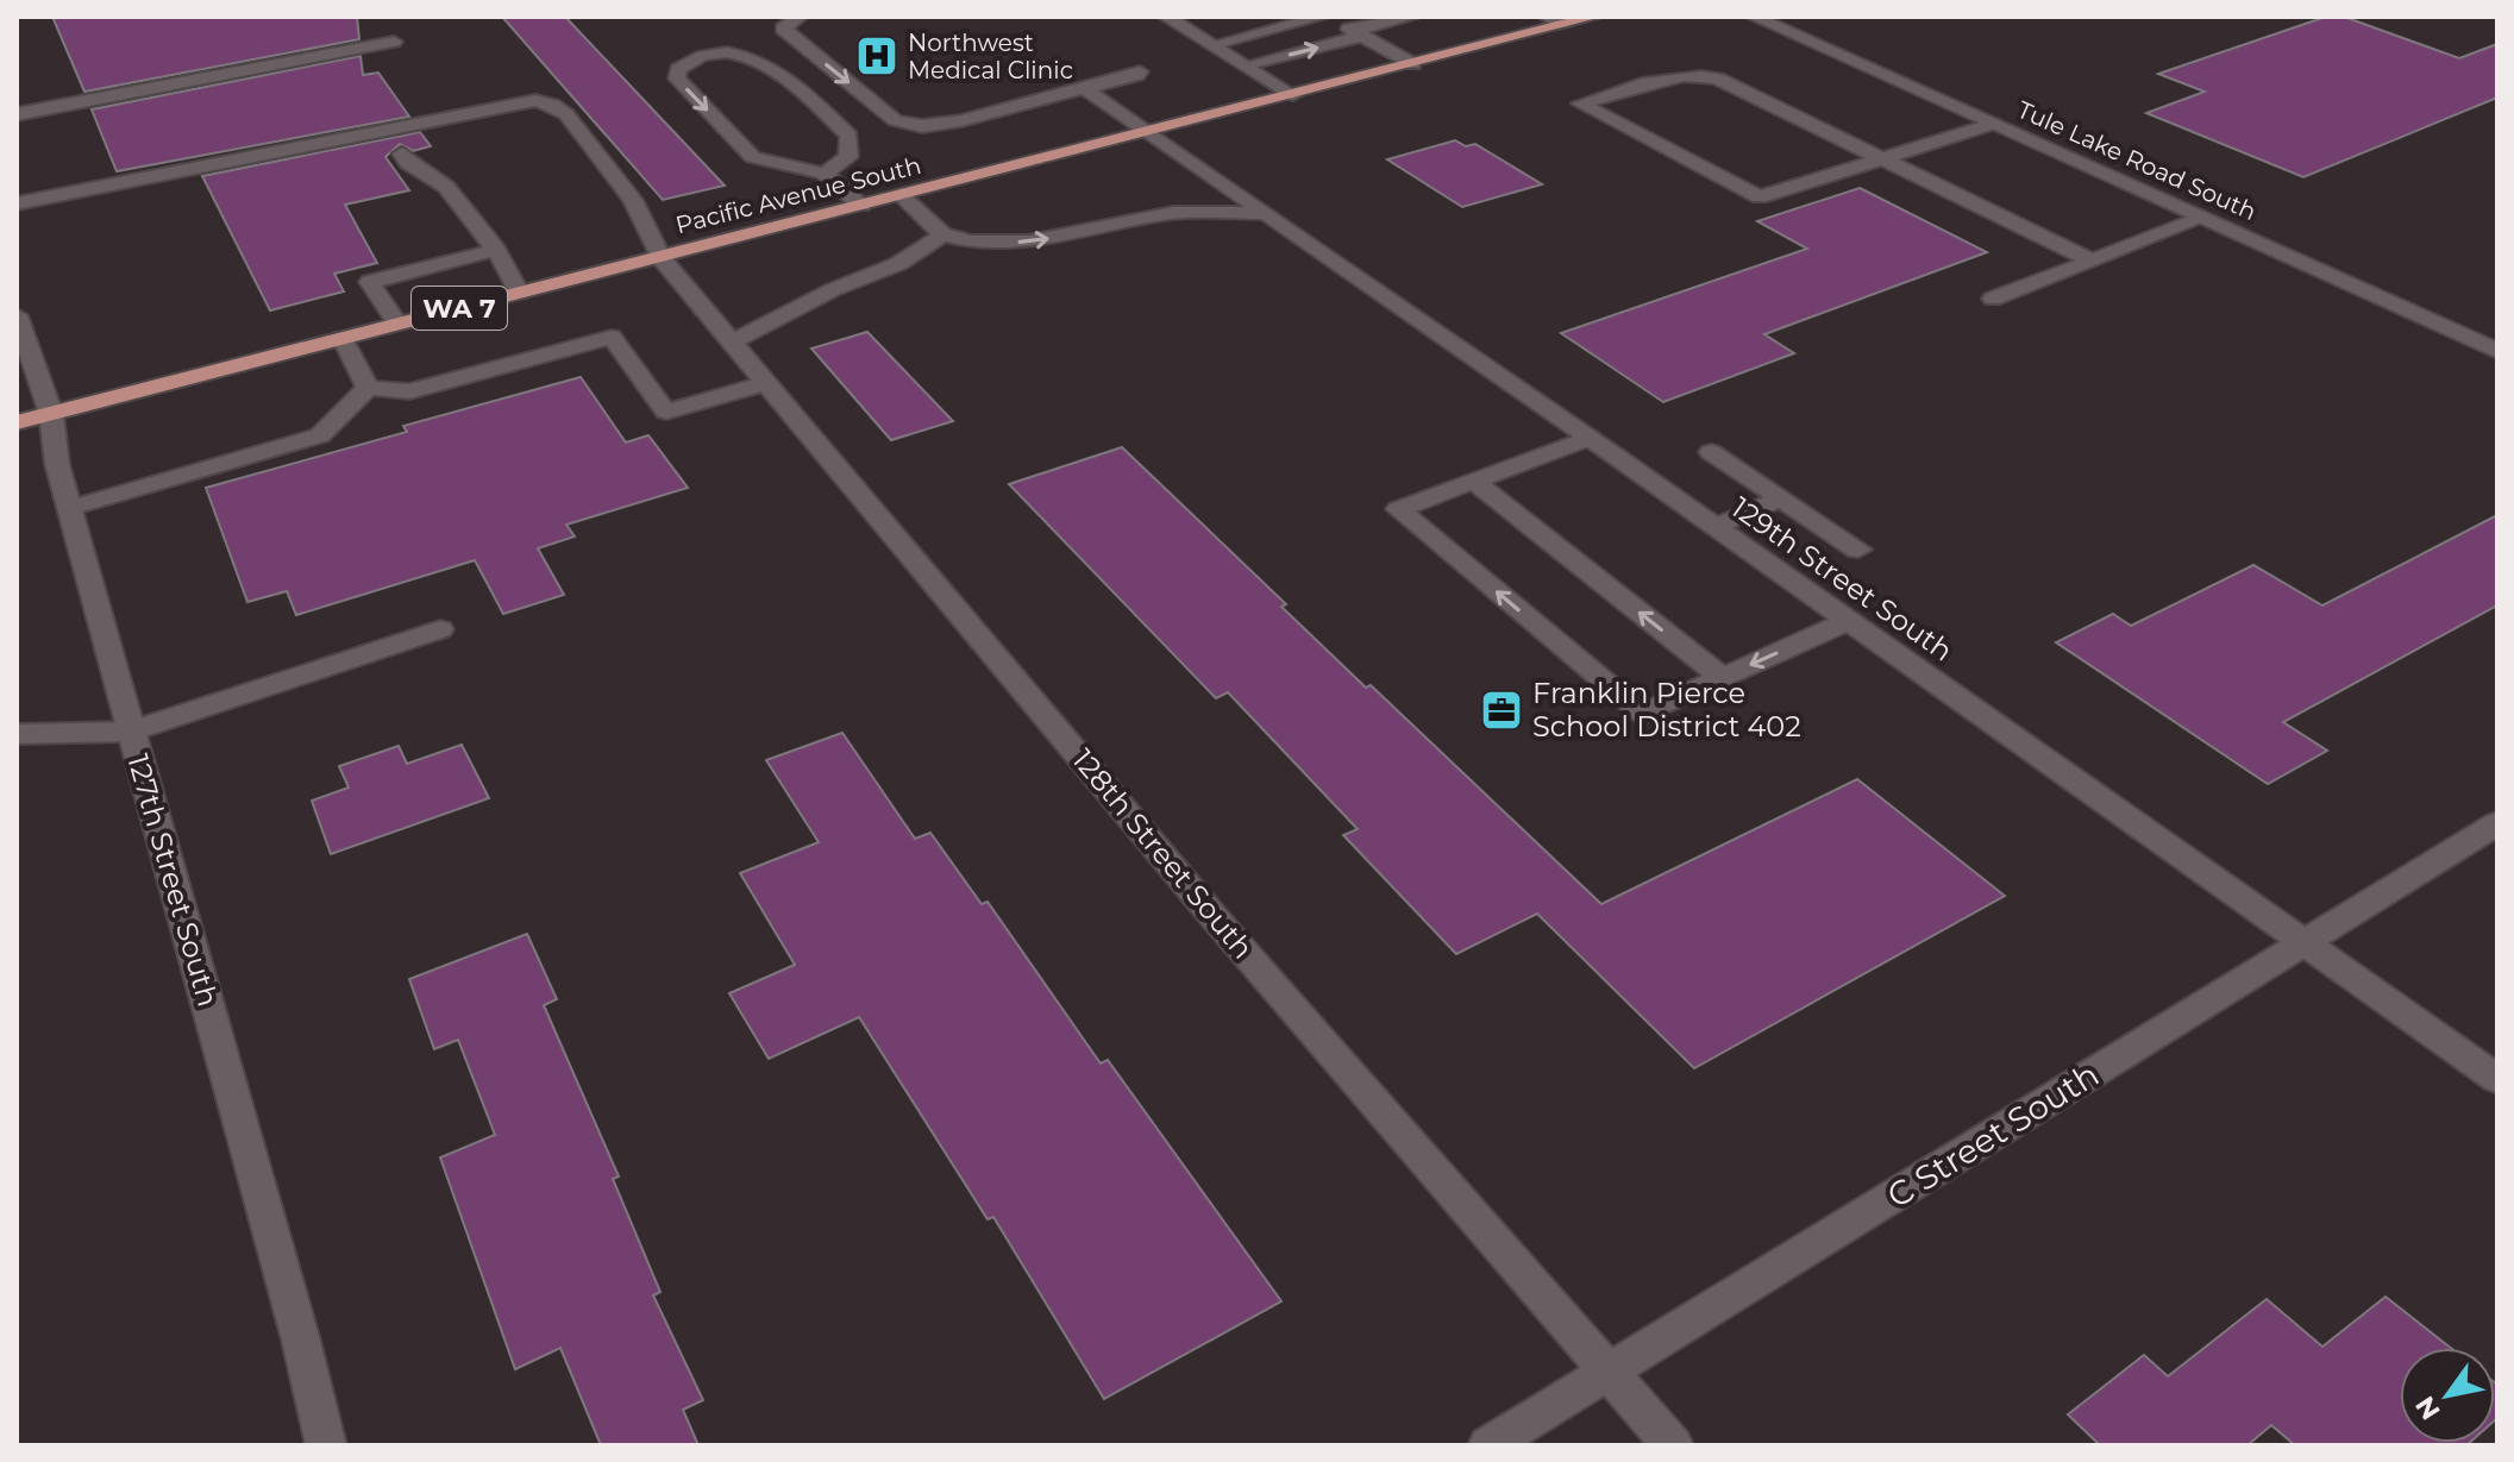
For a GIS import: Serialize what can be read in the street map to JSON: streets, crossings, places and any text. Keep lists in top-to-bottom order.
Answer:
{
  "streets": {
    "main road": ["Pacific Avenue South", "WA 7"],
    "street": [
      "Tule Lake Road South",
      "129th Street South",
      "128th Street South",
      "127th Street South",
      "C Street South"
    ]
  },
  "crossings": [
    ["Pacific Avenue South", "129th Street South"],
    ["Pacific Avenue South", "128th Street South"],
    ["Pacific Avenue South", "127th Street South"],
    ["129th Street South", "C Street South"],
    ["128th Street South", "C Street South"]
  ],
  "places": {
    "hospital": ["Northwest Medical Clinic"],
    "office": ["Franklin Pierce School District 402"]
  },
  "north": "bottom left"
}
